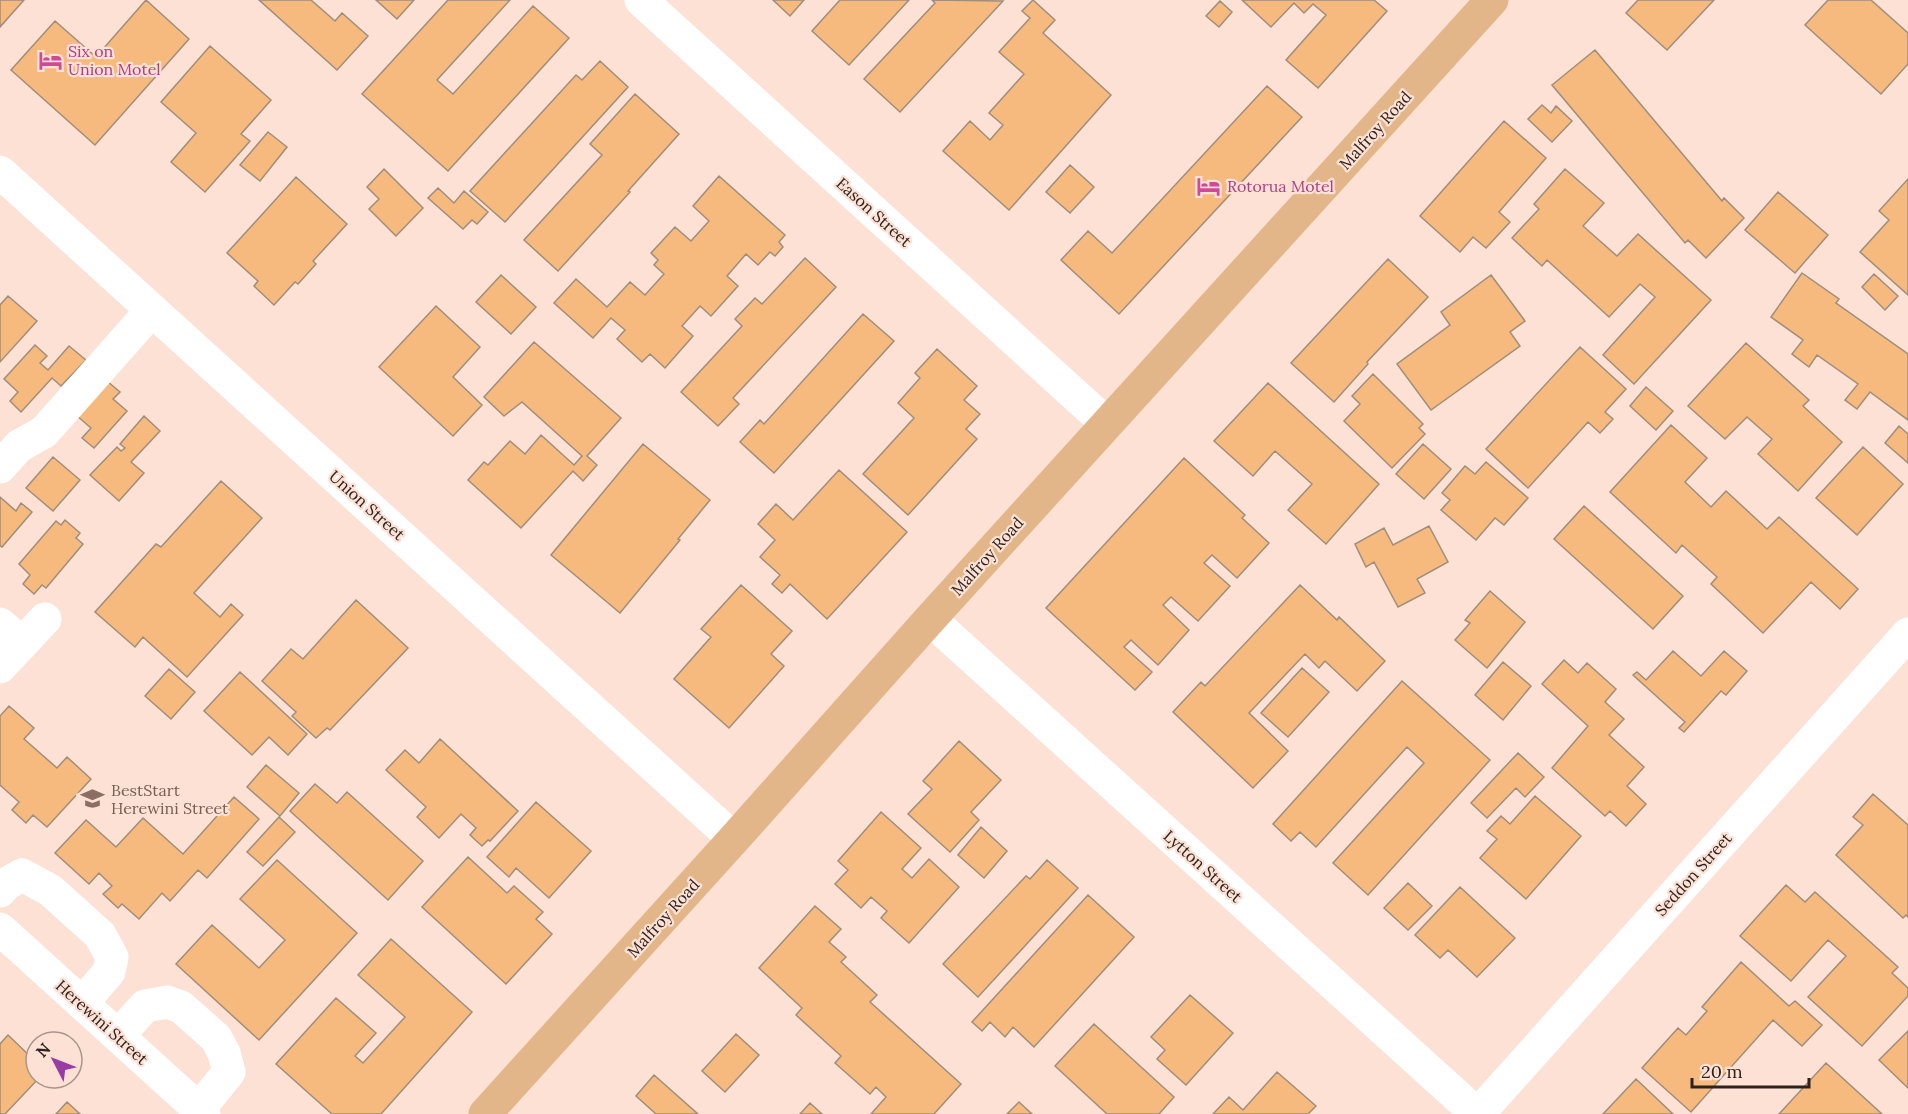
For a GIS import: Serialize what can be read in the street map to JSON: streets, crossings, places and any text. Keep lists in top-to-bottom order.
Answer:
{
  "streets": {
    "main road": ["Malfroy Road"],
    "street": [
      "Eason Street",
      "Union Street",
      "Lytton Street",
      "Seddon Street",
      "Herewini Street"
    ]
  },
  "crossings": [
    ["Malfroy Road", "Eason Street"],
    ["Malfroy Road", "Union Street"],
    ["Malfroy Road", "Lytton Street"],
    ["Lytton Street", "Seddon Street"]
  ],
  "places": {
    "hotel": ["Six on Union Motel", "Rotorua Motel"],
    "school or university": ["BestStart Herewini Street"]
  },
  "scale_bar": "20 m",
  "north": "top left"
}
